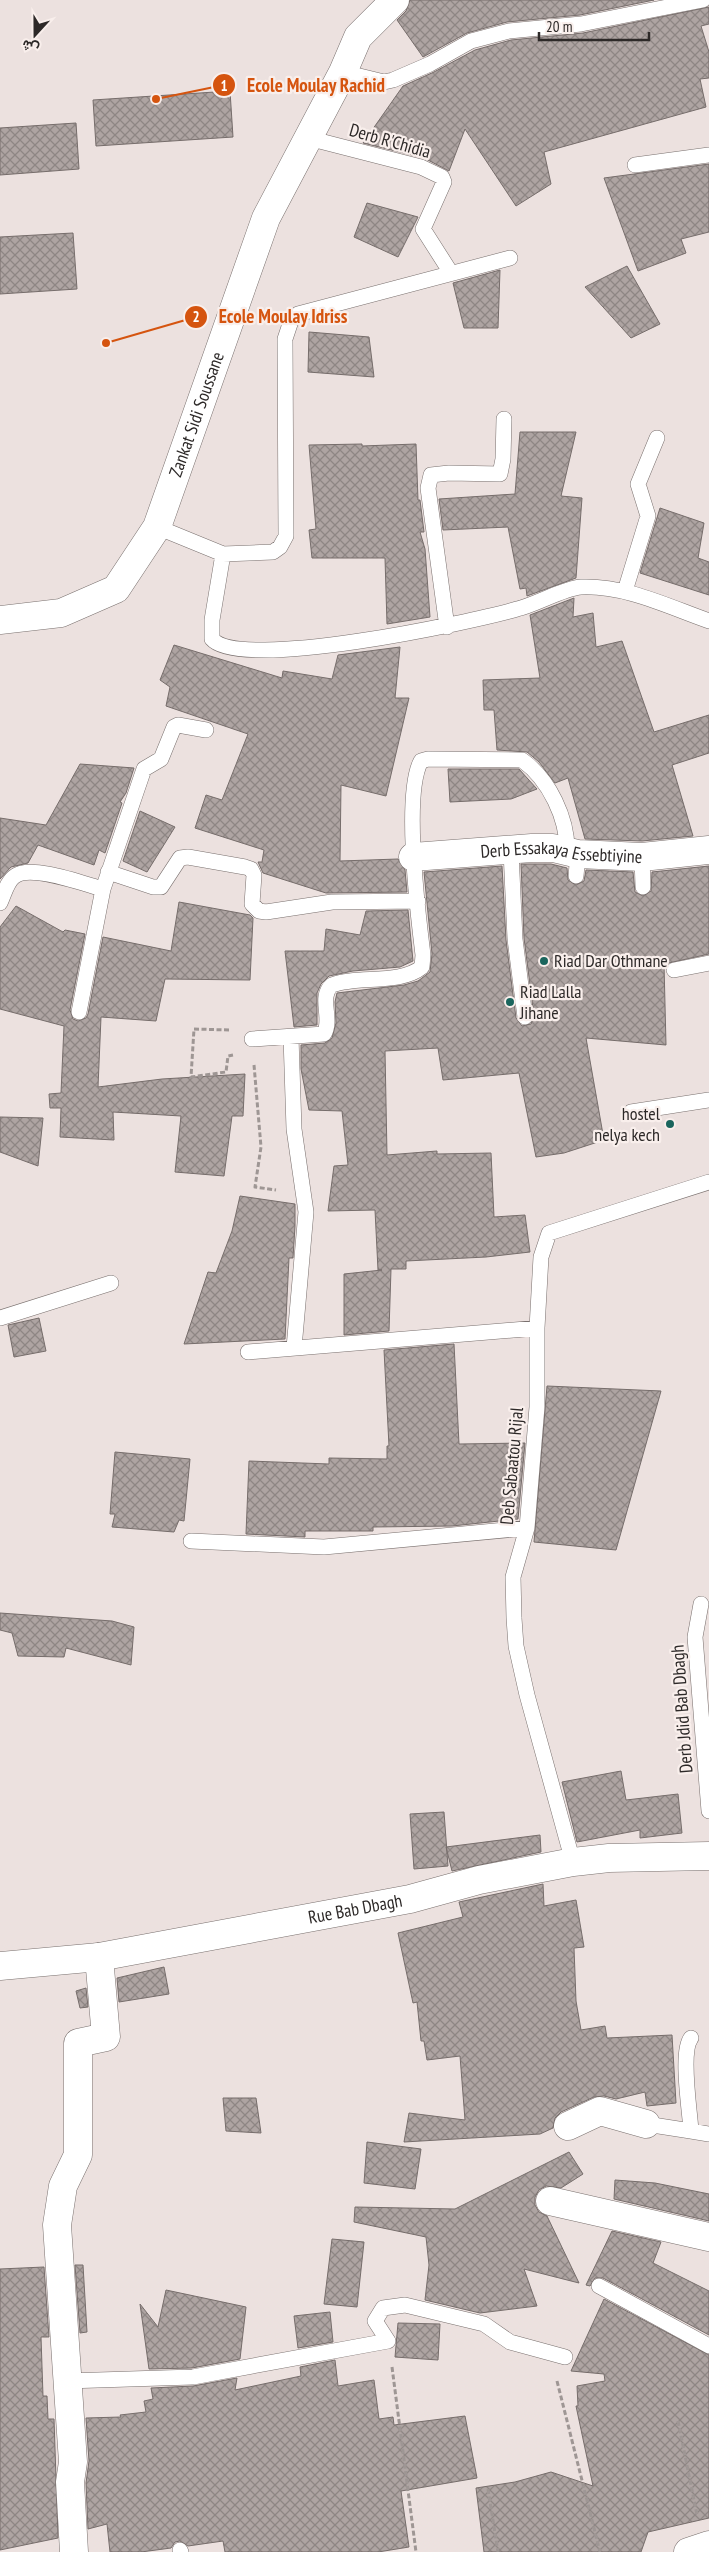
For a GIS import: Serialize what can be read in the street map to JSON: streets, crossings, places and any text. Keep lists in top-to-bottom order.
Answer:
{
  "streets": {
    "street": ["Zankat Sidi Soussane", "Derb Essakaya Essebtiyine", "Rue Bab Dbagh"],
    "lane": ["Derb R'Chidia", "Deb Sabaatou Rijal", "Derb Jdid Bab Dbagh"]
  },
  "crossings": [
    ["Derb R'Chidia", "Zankat Sidi Soussane"],
    ["Deb Sabaatou Rijal", "Rue Bab Dbagh"]
  ],
  "places": [
    "Ecole Moulay Rachid",
    "Ecole Moulay Idriss",
    "Riad Dar Othmane",
    "Riad Lalla Jihane",
    "hostel nelya kech"
  ],
  "scale_bar": "20 m",
  "north": "bottom"
}
